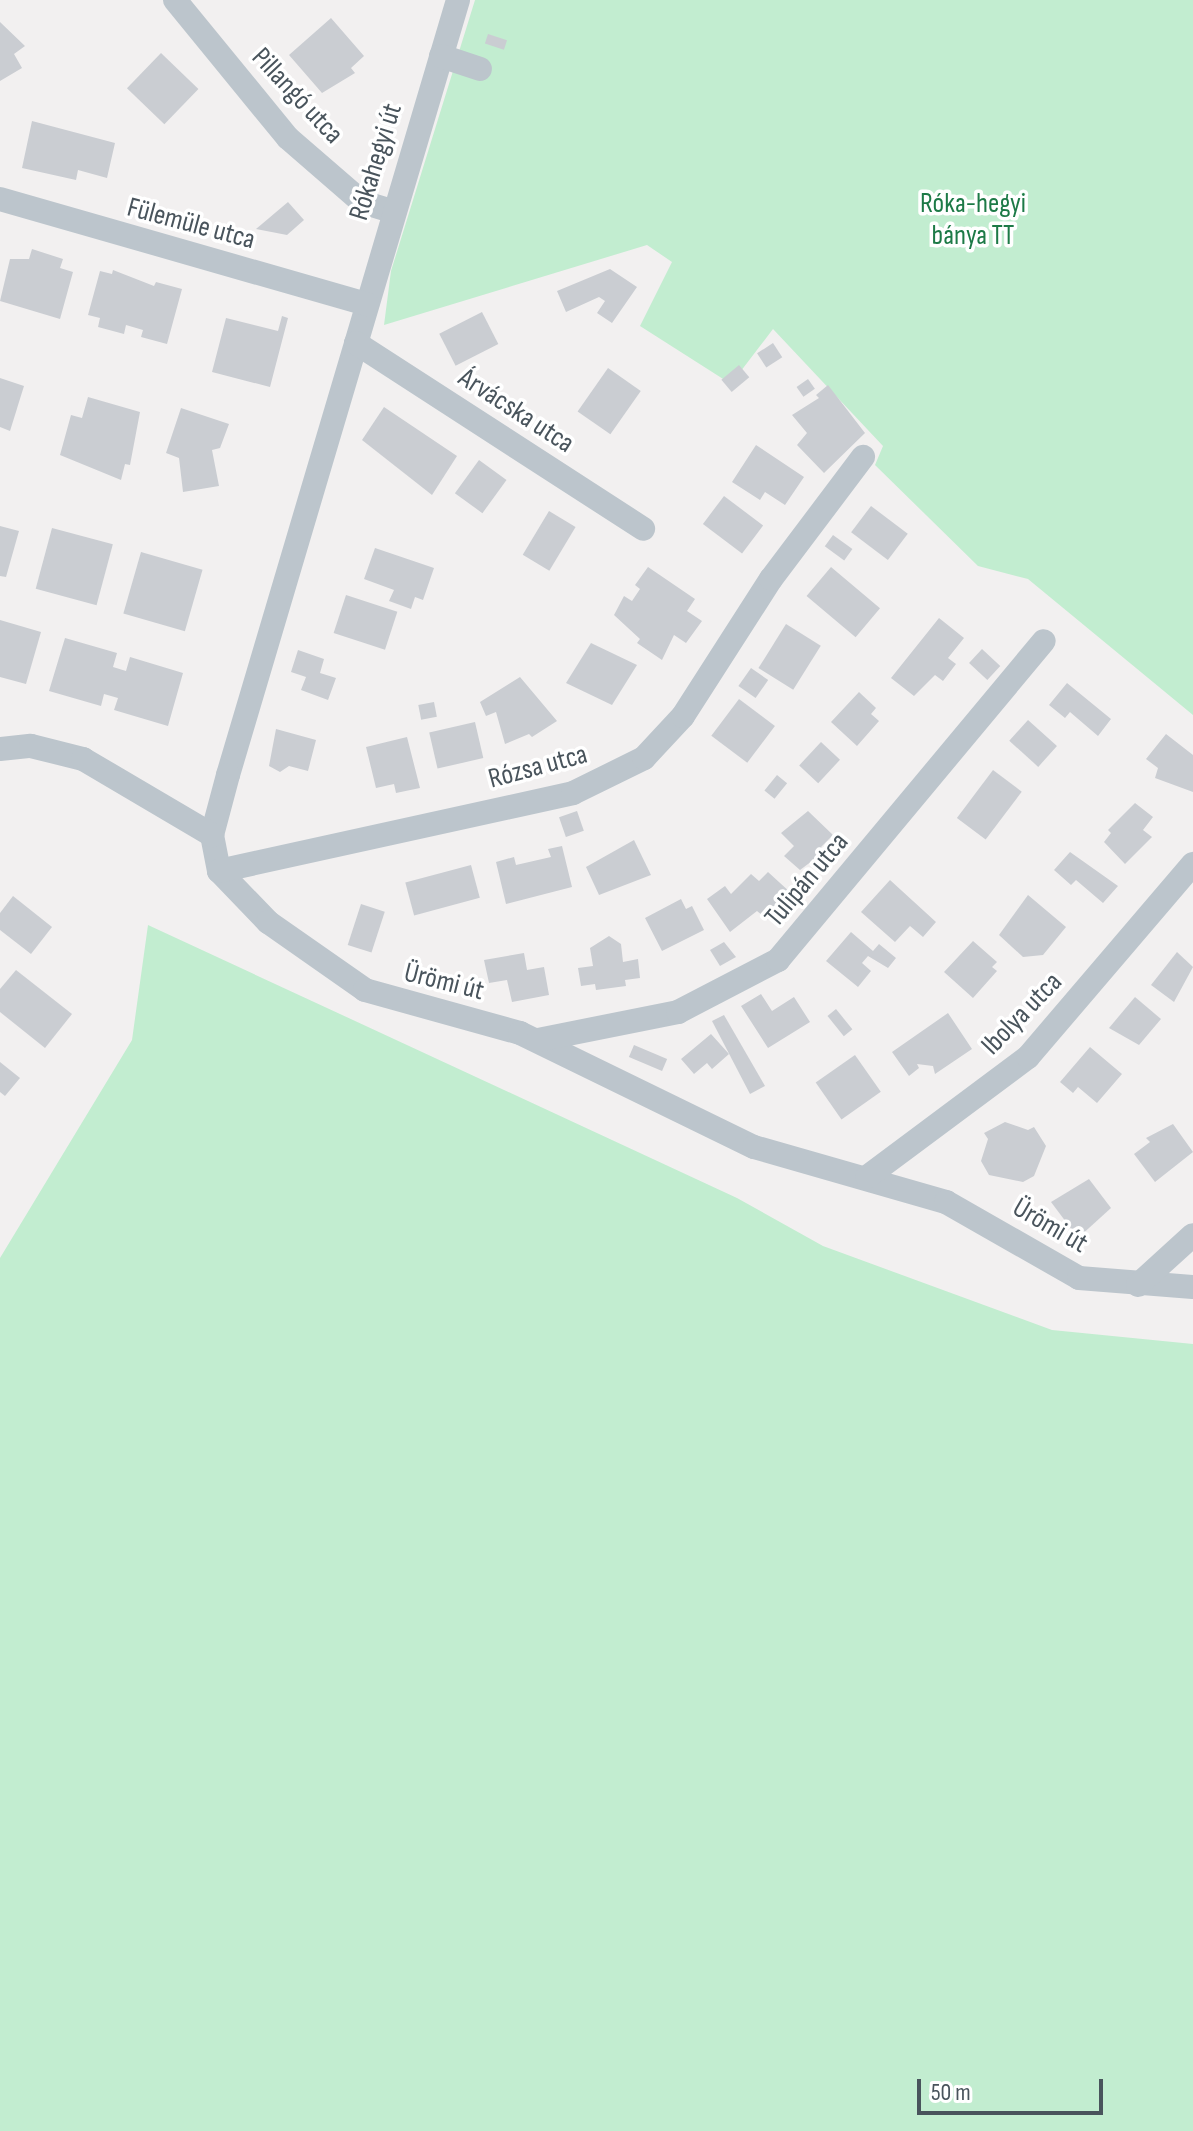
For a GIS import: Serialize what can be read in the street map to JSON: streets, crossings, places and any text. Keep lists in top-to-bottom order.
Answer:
{
  "streets": {
    "street": [
      "Pillangó utca",
      "Rókahegyi út",
      "Fülemüle utca",
      "Árvácska utca",
      "Rózsa utca",
      "Tulipán utca",
      "Ürömi út",
      "Ibolya utca"
    ]
  },
  "crossings": [
    ["Pillangó utca", "Rókahegyi út"],
    ["Rókahegyi út", "Fülemüle utca"],
    ["Rókahegyi út", "Árvácska utca"],
    ["Rózsa utca", "Ürömi út"],
    ["Tulipán utca", "Ürömi út"],
    ["Ürömi út", "Ibolya utca"]
  ],
  "parks": ["Róka-hegyi bánya TT"],
  "scale_bar": "50 m"
}
